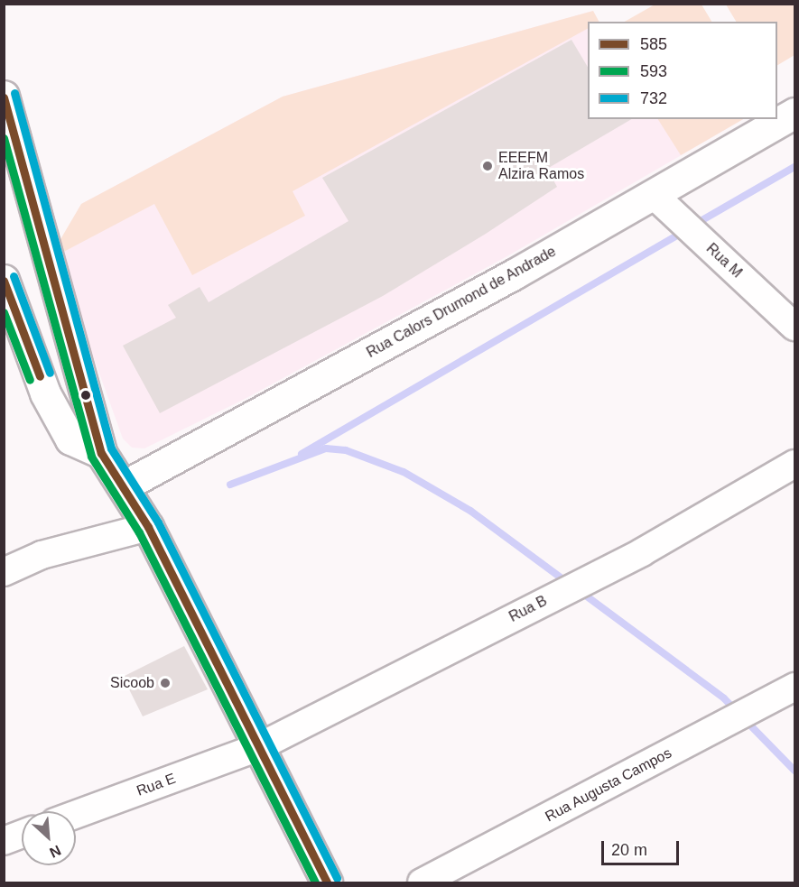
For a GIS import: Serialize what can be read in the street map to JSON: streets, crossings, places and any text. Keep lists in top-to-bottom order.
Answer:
{
  "streets": {
    "main road": ["Rua Calors Drumond de Andrade"],
    "street": [
      "Rua M",
      "Rua B",
      "Rua E",
      "Rua Augusta Campos"
    ]
  },
  "crossings": [
    ["Rua M", "Rua Calors Drumond de Andrade"],
    ["Rua B", "Rua E"]
  ],
  "places": ["EEEFM Alzira Ramos", "Sicoob"],
  "lines": ["transit line 732", "transit line 585", "transit line 593"],
  "legend": ["585", "593", "732"],
  "scale_bar": "20 m",
  "north": "bottom right"
}
